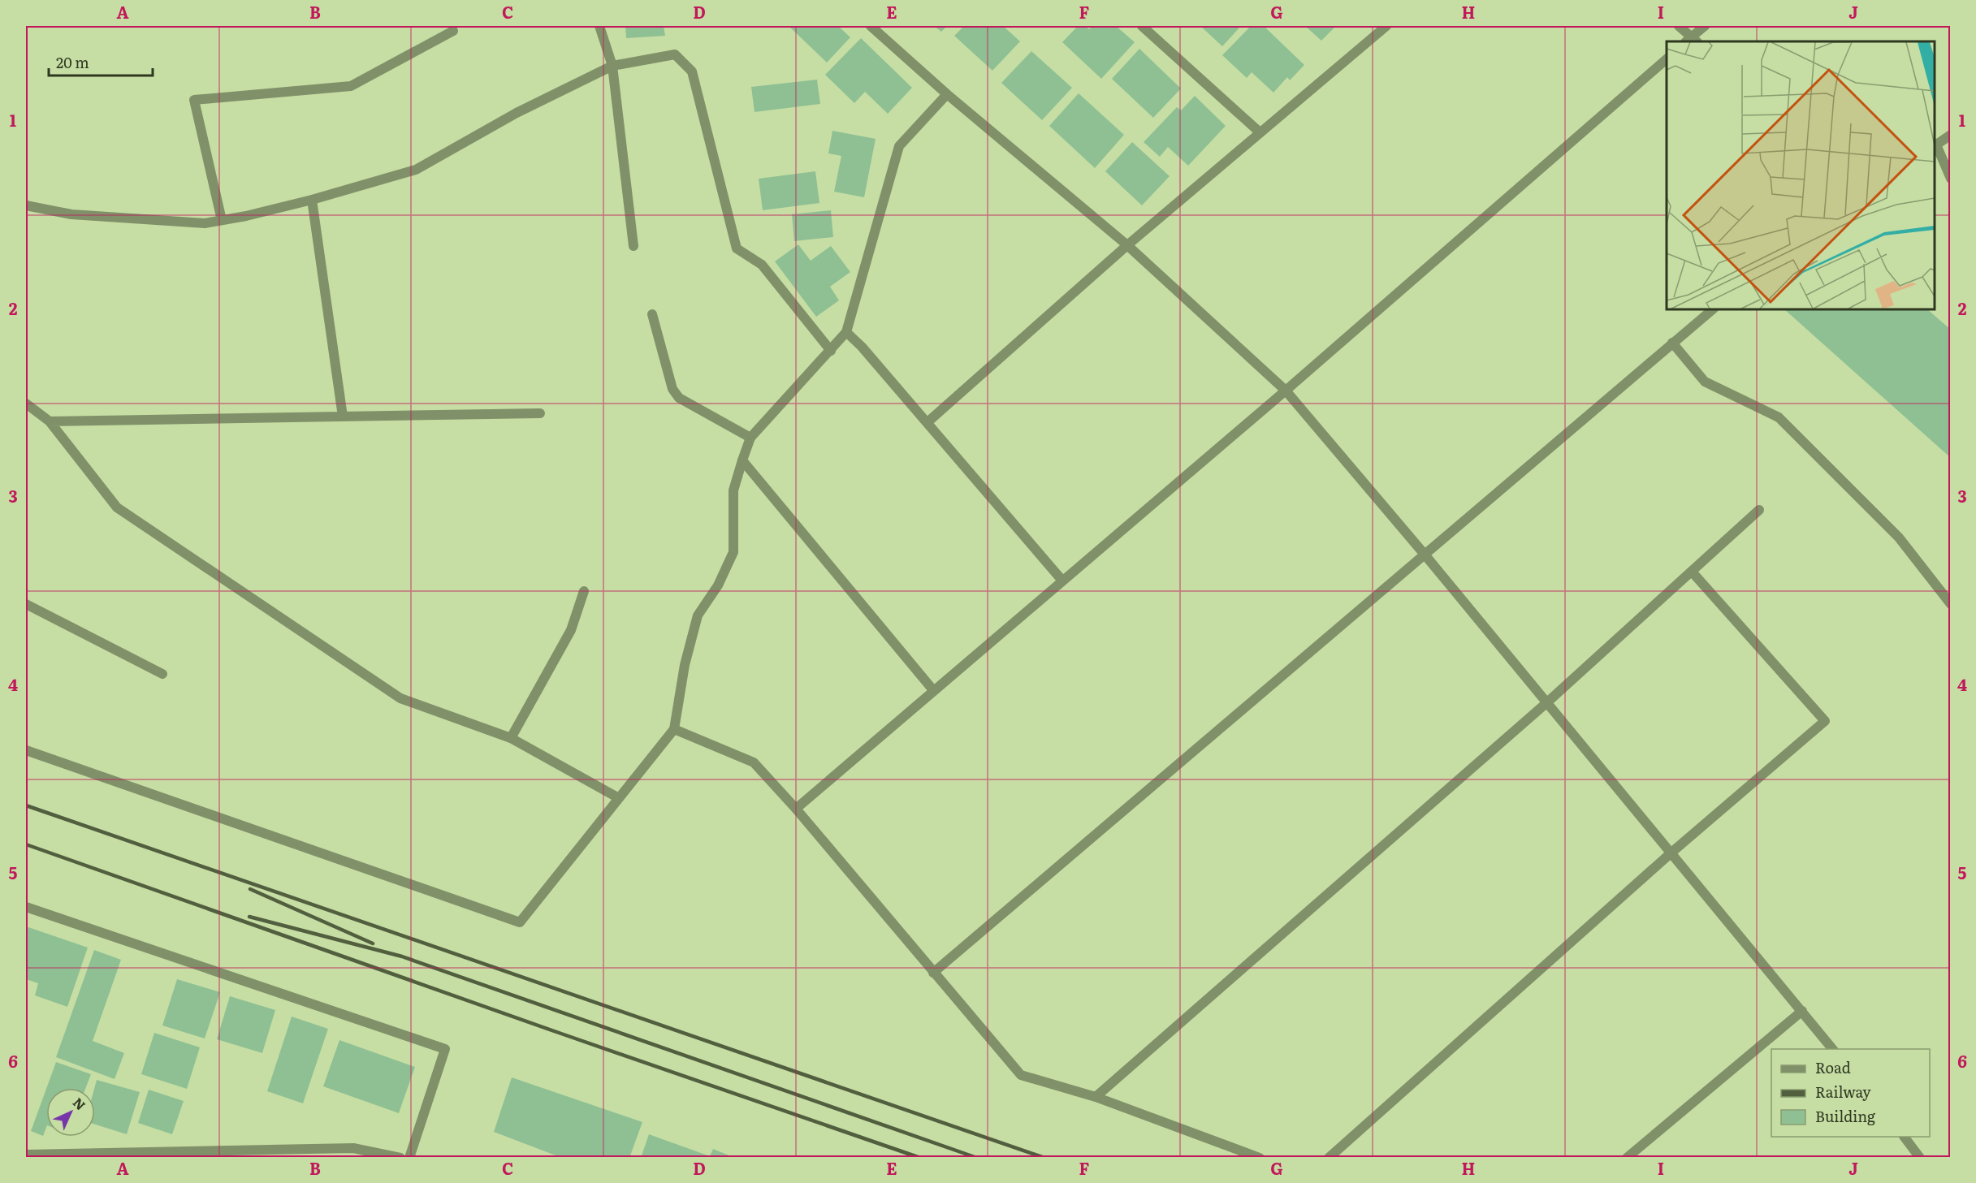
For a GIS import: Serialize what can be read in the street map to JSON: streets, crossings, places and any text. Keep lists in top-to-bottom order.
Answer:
{
  "legend": ["Road", "Railway", "Building"],
  "scale_bar": "20 m",
  "north": "top right",
  "grid": {
    "columns": [
      "A",
      "B",
      "C",
      "D",
      "E",
      "F",
      "G",
      "H",
      "I",
      "J"
    ],
    "rows": [
      "1",
      "2",
      "3",
      "4",
      "5",
      "6"
    ]
  }
}
